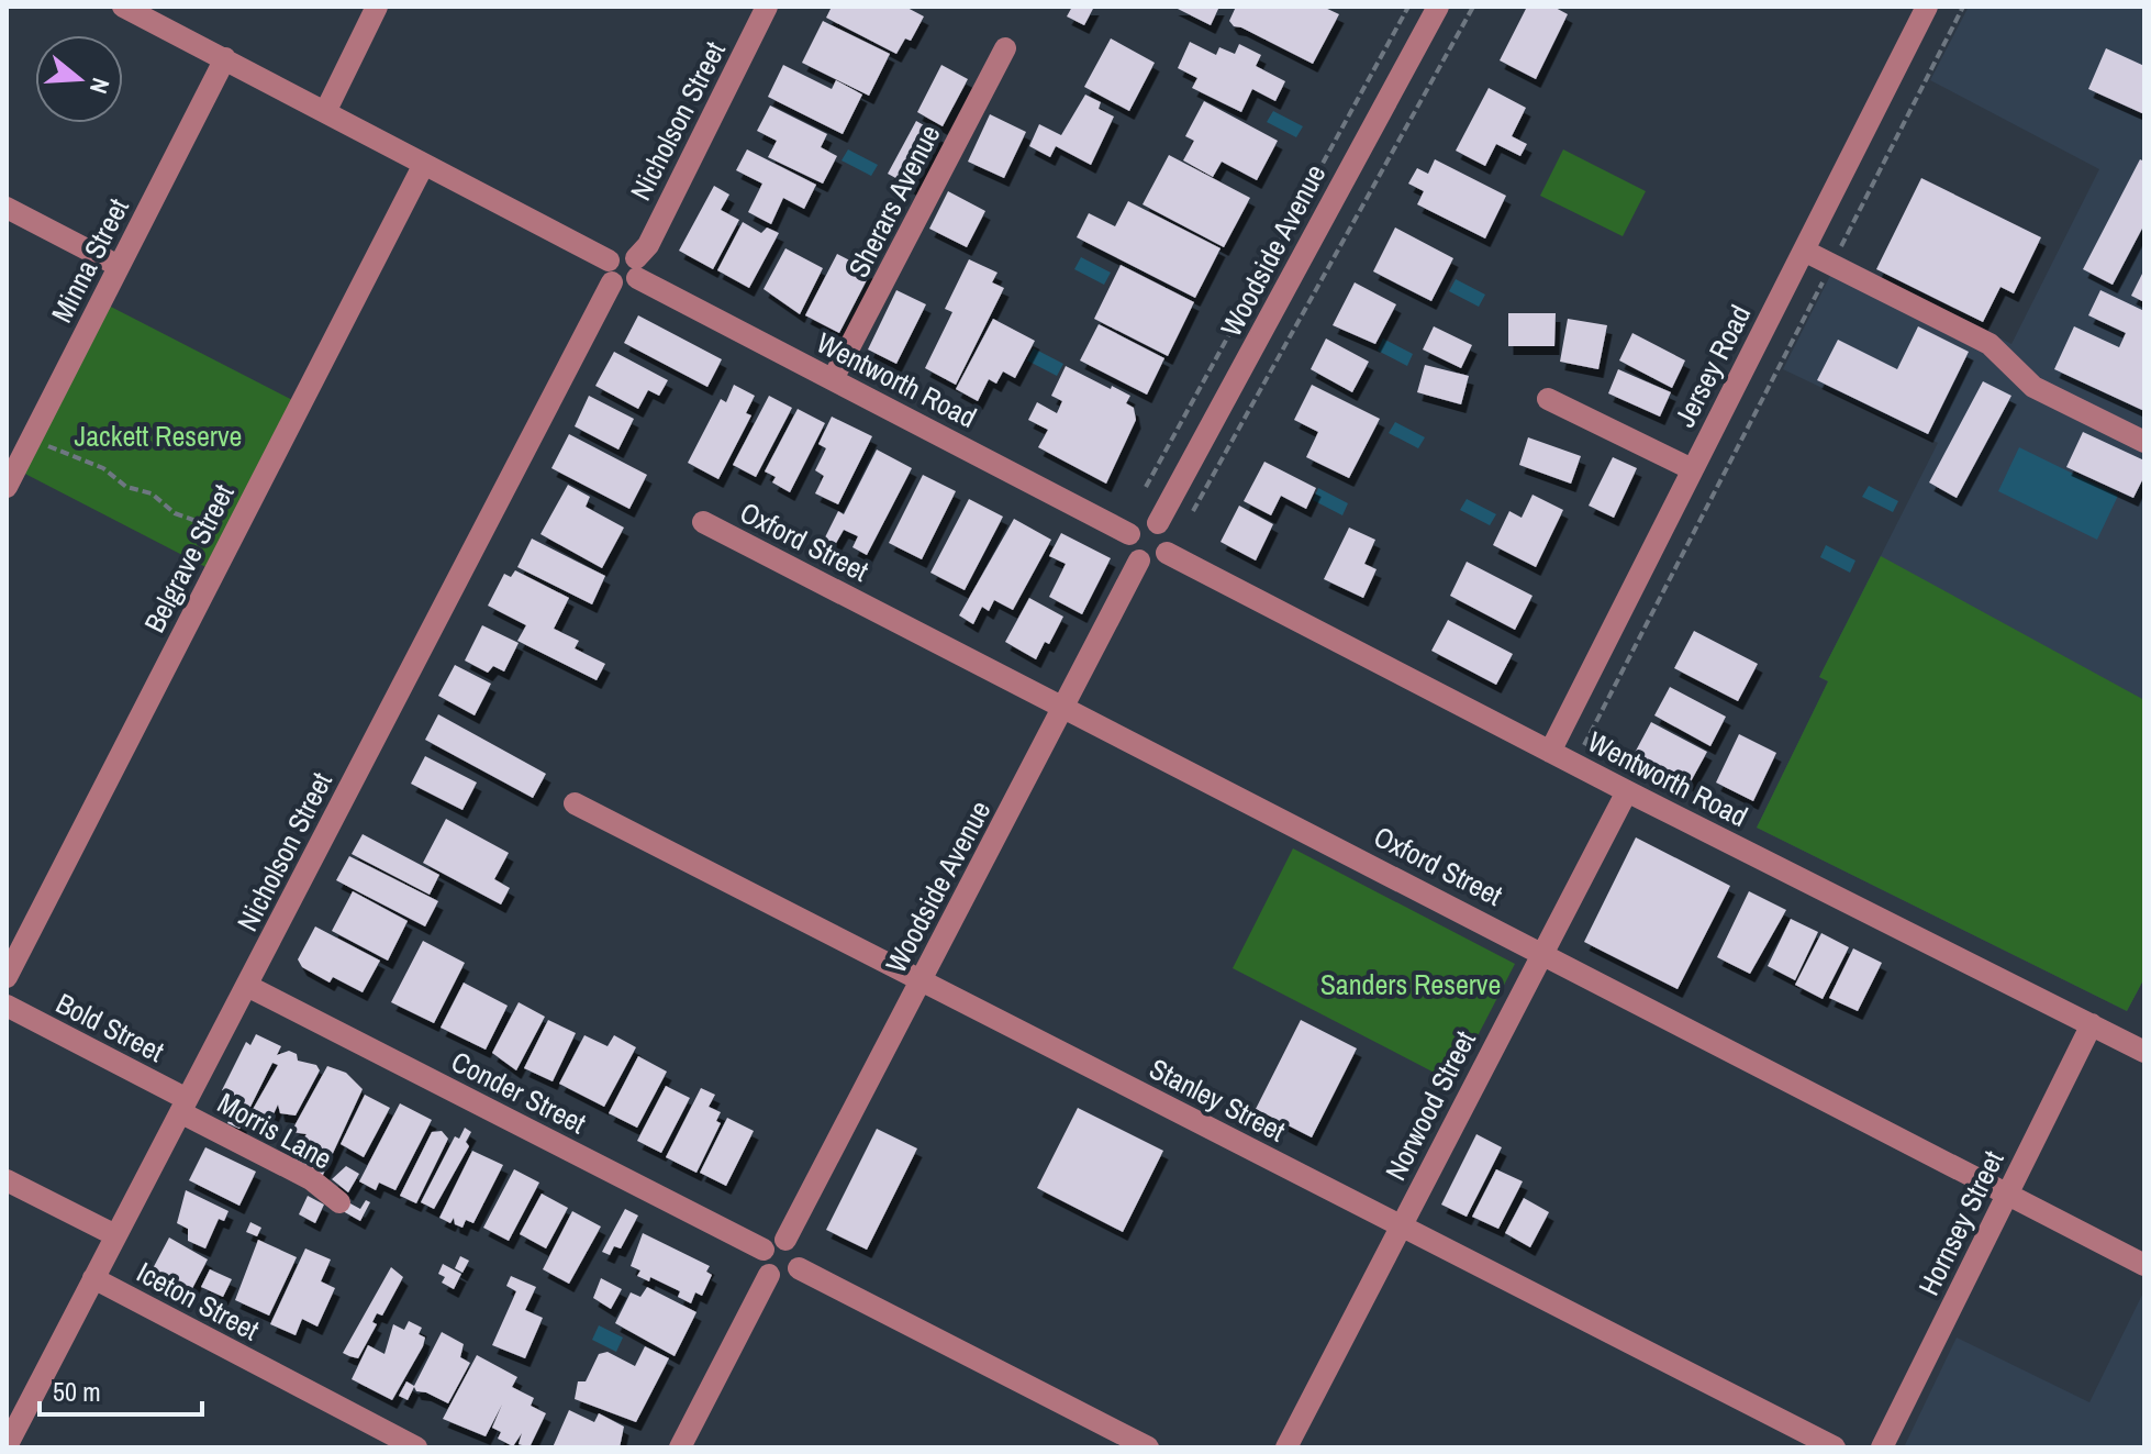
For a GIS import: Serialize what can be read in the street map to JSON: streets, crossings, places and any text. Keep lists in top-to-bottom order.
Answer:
{
  "streets": {
    "street": [
      "Nicholson Street",
      "Sherars Avenue",
      "Woodside Avenue",
      "Minna Street",
      "Jersey Road",
      "Wentworth Road",
      "Oxford Street",
      "Belgrave Street",
      "Bold Street",
      "Conder Street",
      "Stanley Street",
      "Norwood Street",
      "Morris Lane",
      "Hornsey Street",
      "Iceton Street"
    ]
  },
  "crossings": [
    ["Nicholson Street", "Wentworth Road"],
    ["Nicholson Street", "Bold Street"],
    ["Nicholson Street", "Conder Street"],
    ["Nicholson Street", "Morris Lane"],
    ["Nicholson Street", "Iceton Street"],
    ["Sherars Avenue", "Wentworth Road"],
    ["Woodside Avenue", "Wentworth Road"],
    ["Woodside Avenue", "Oxford Street"],
    ["Woodside Avenue", "Conder Street"],
    ["Woodside Avenue", "Stanley Street"],
    ["Jersey Road", "Wentworth Road"],
    ["Wentworth Road", "Norwood Street"],
    ["Wentworth Road", "Hornsey Street"],
    ["Oxford Street", "Norwood Street"],
    ["Oxford Street", "Hornsey Street"],
    ["Bold Street", "Morris Lane"],
    ["Stanley Street", "Norwood Street"]
  ],
  "parks": ["Jackett Reserve", "Sanders Reserve"],
  "scale_bar": "50 m",
  "north": "right"
}
